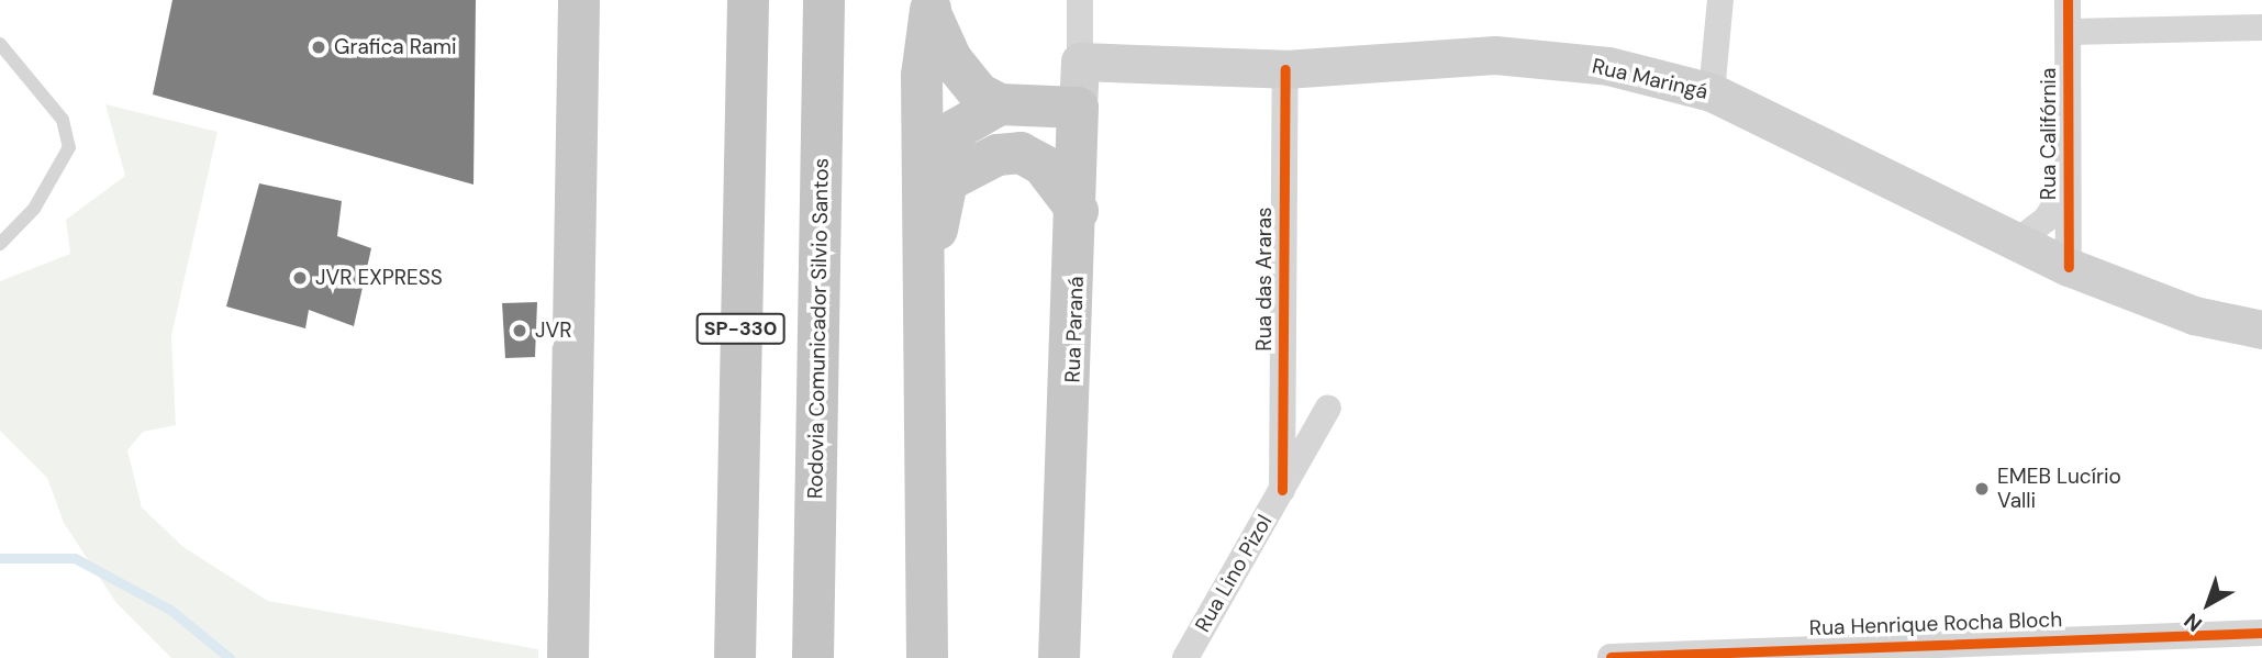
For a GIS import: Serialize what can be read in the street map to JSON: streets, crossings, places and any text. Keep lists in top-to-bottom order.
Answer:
{
  "streets": {
    "highway": ["SP-330", "Rodovia Comunicador Silvio Santos", "Rua Paraná"],
    "main road": ["Rua Maringá"],
    "street": [
      "Rua Califórnia",
      "Rua das Araras",
      "Rua Lino Pizol",
      "Rua Henrique Rocha Bloch"
    ]
  },
  "crossings": [
    ["Rua Maringá", "Rua Califórnia"],
    ["Rua Maringá", "Rua das Araras"],
    ["Rua Maringá", "Rua Paraná"],
    ["Rua das Araras", "Rua Lino Pizol"]
  ],
  "places": [
    "Grafica Rami",
    "JVR EXPRESS",
    "JVR",
    "EMEB Lucírio Valli"
  ],
  "north": "bottom left"
}
